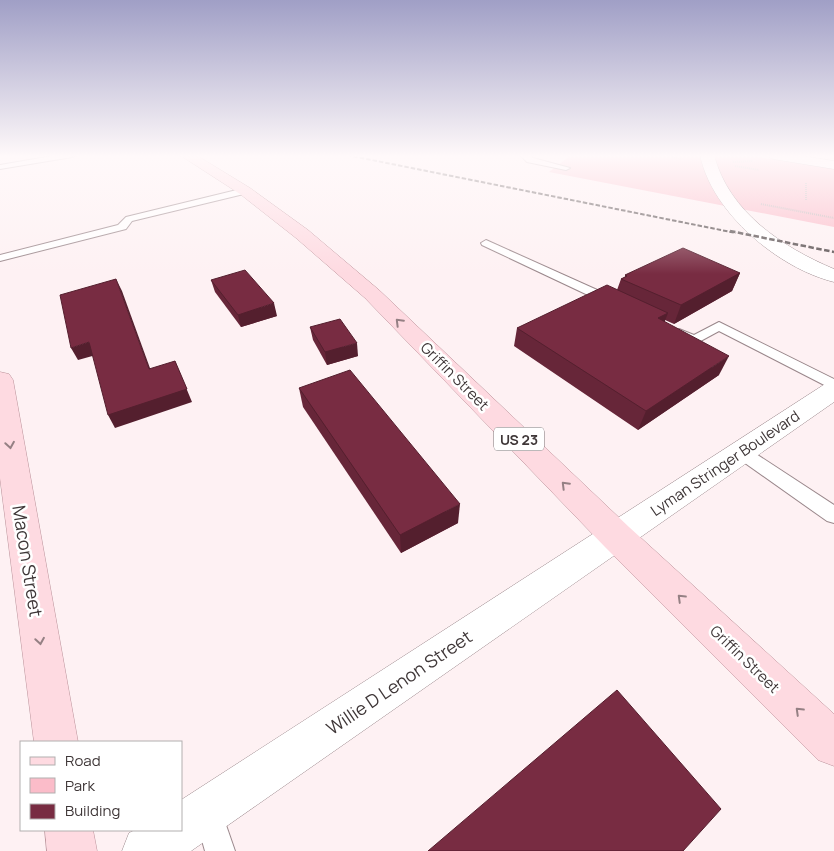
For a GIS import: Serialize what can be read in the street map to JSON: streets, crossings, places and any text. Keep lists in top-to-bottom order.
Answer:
{
  "streets": {
    "main road": ["Griffin Street", "US 23", "Macon Street"],
    "street": ["Lyman Stringer Boulevard", "Willie D Lenon Street"]
  },
  "crossings": [
    ["Griffin Street", "Lyman Stringer Boulevard"],
    ["Griffin Street", "Willie D Lenon Street"],
    ["Lyman Stringer Boulevard", "Willie D Lenon Street"]
  ],
  "one_way": ["Griffin Street", "Macon Street"],
  "legend": ["Road", "Park", "Building"]
}
